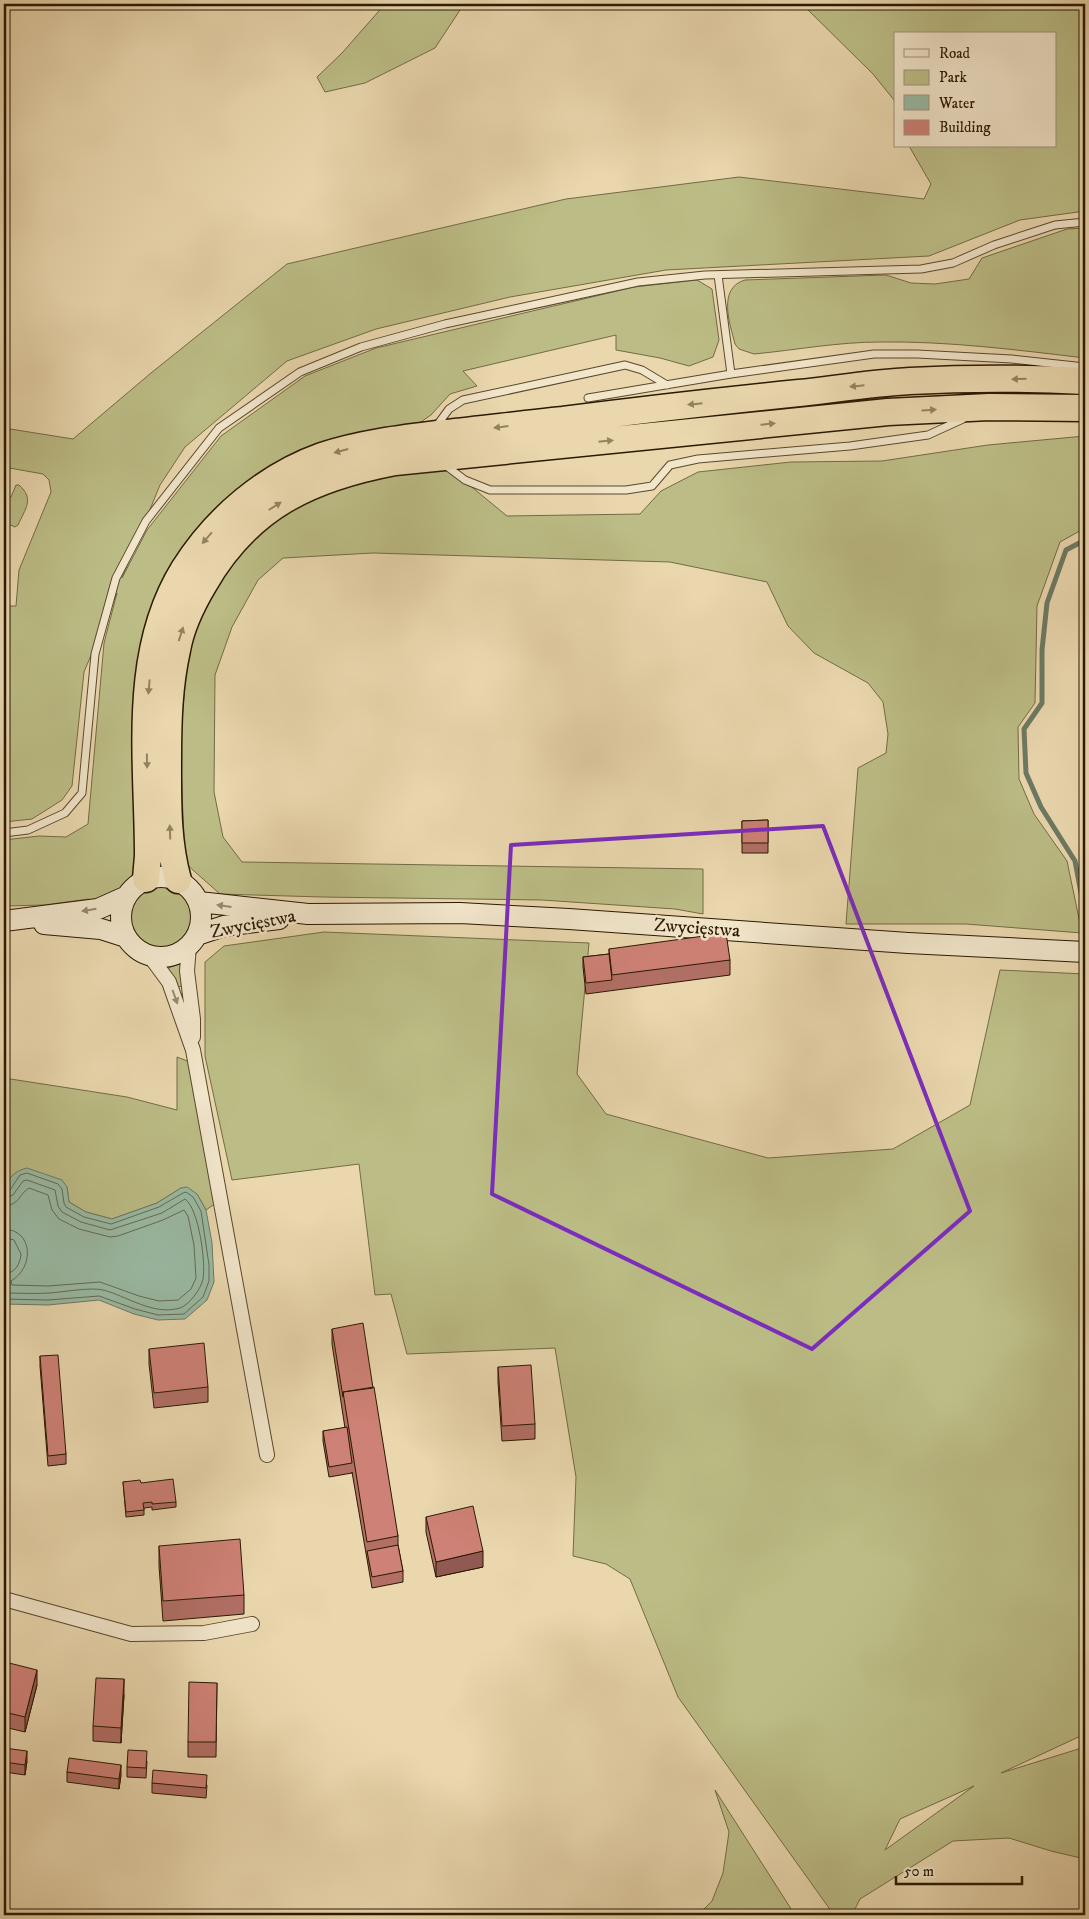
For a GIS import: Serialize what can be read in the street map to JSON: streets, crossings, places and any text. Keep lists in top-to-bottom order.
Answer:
{
  "streets": {
    "main road": ["Zwycięstwa"]
  },
  "legend": [
    "Road",
    "Park",
    "Water",
    "Building"
  ],
  "scale_bar": "50 m"
}
